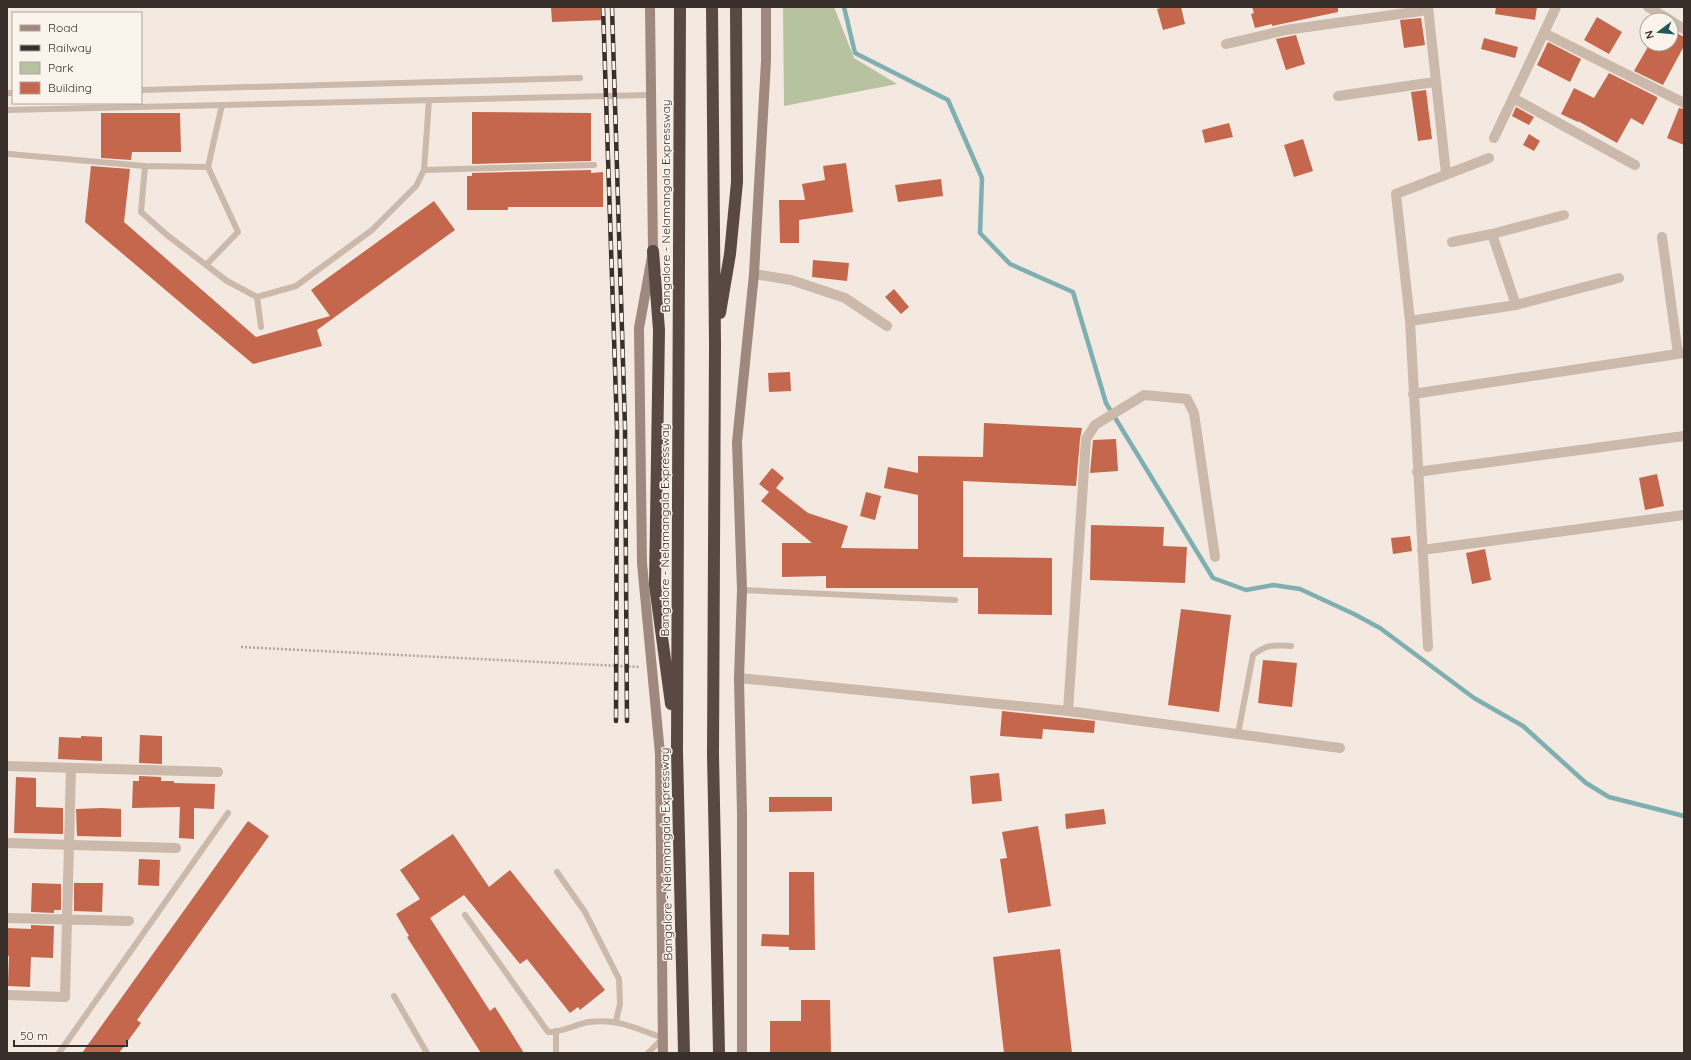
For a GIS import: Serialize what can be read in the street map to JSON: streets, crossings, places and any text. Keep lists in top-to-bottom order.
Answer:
{
  "streets": {
    "highway": ["Bangalore - Nelamangala Expressway"]
  },
  "legend": [
    "Road",
    "Railway",
    "Park",
    "Building"
  ],
  "scale_bar": "50 m",
  "north": "left"
}
